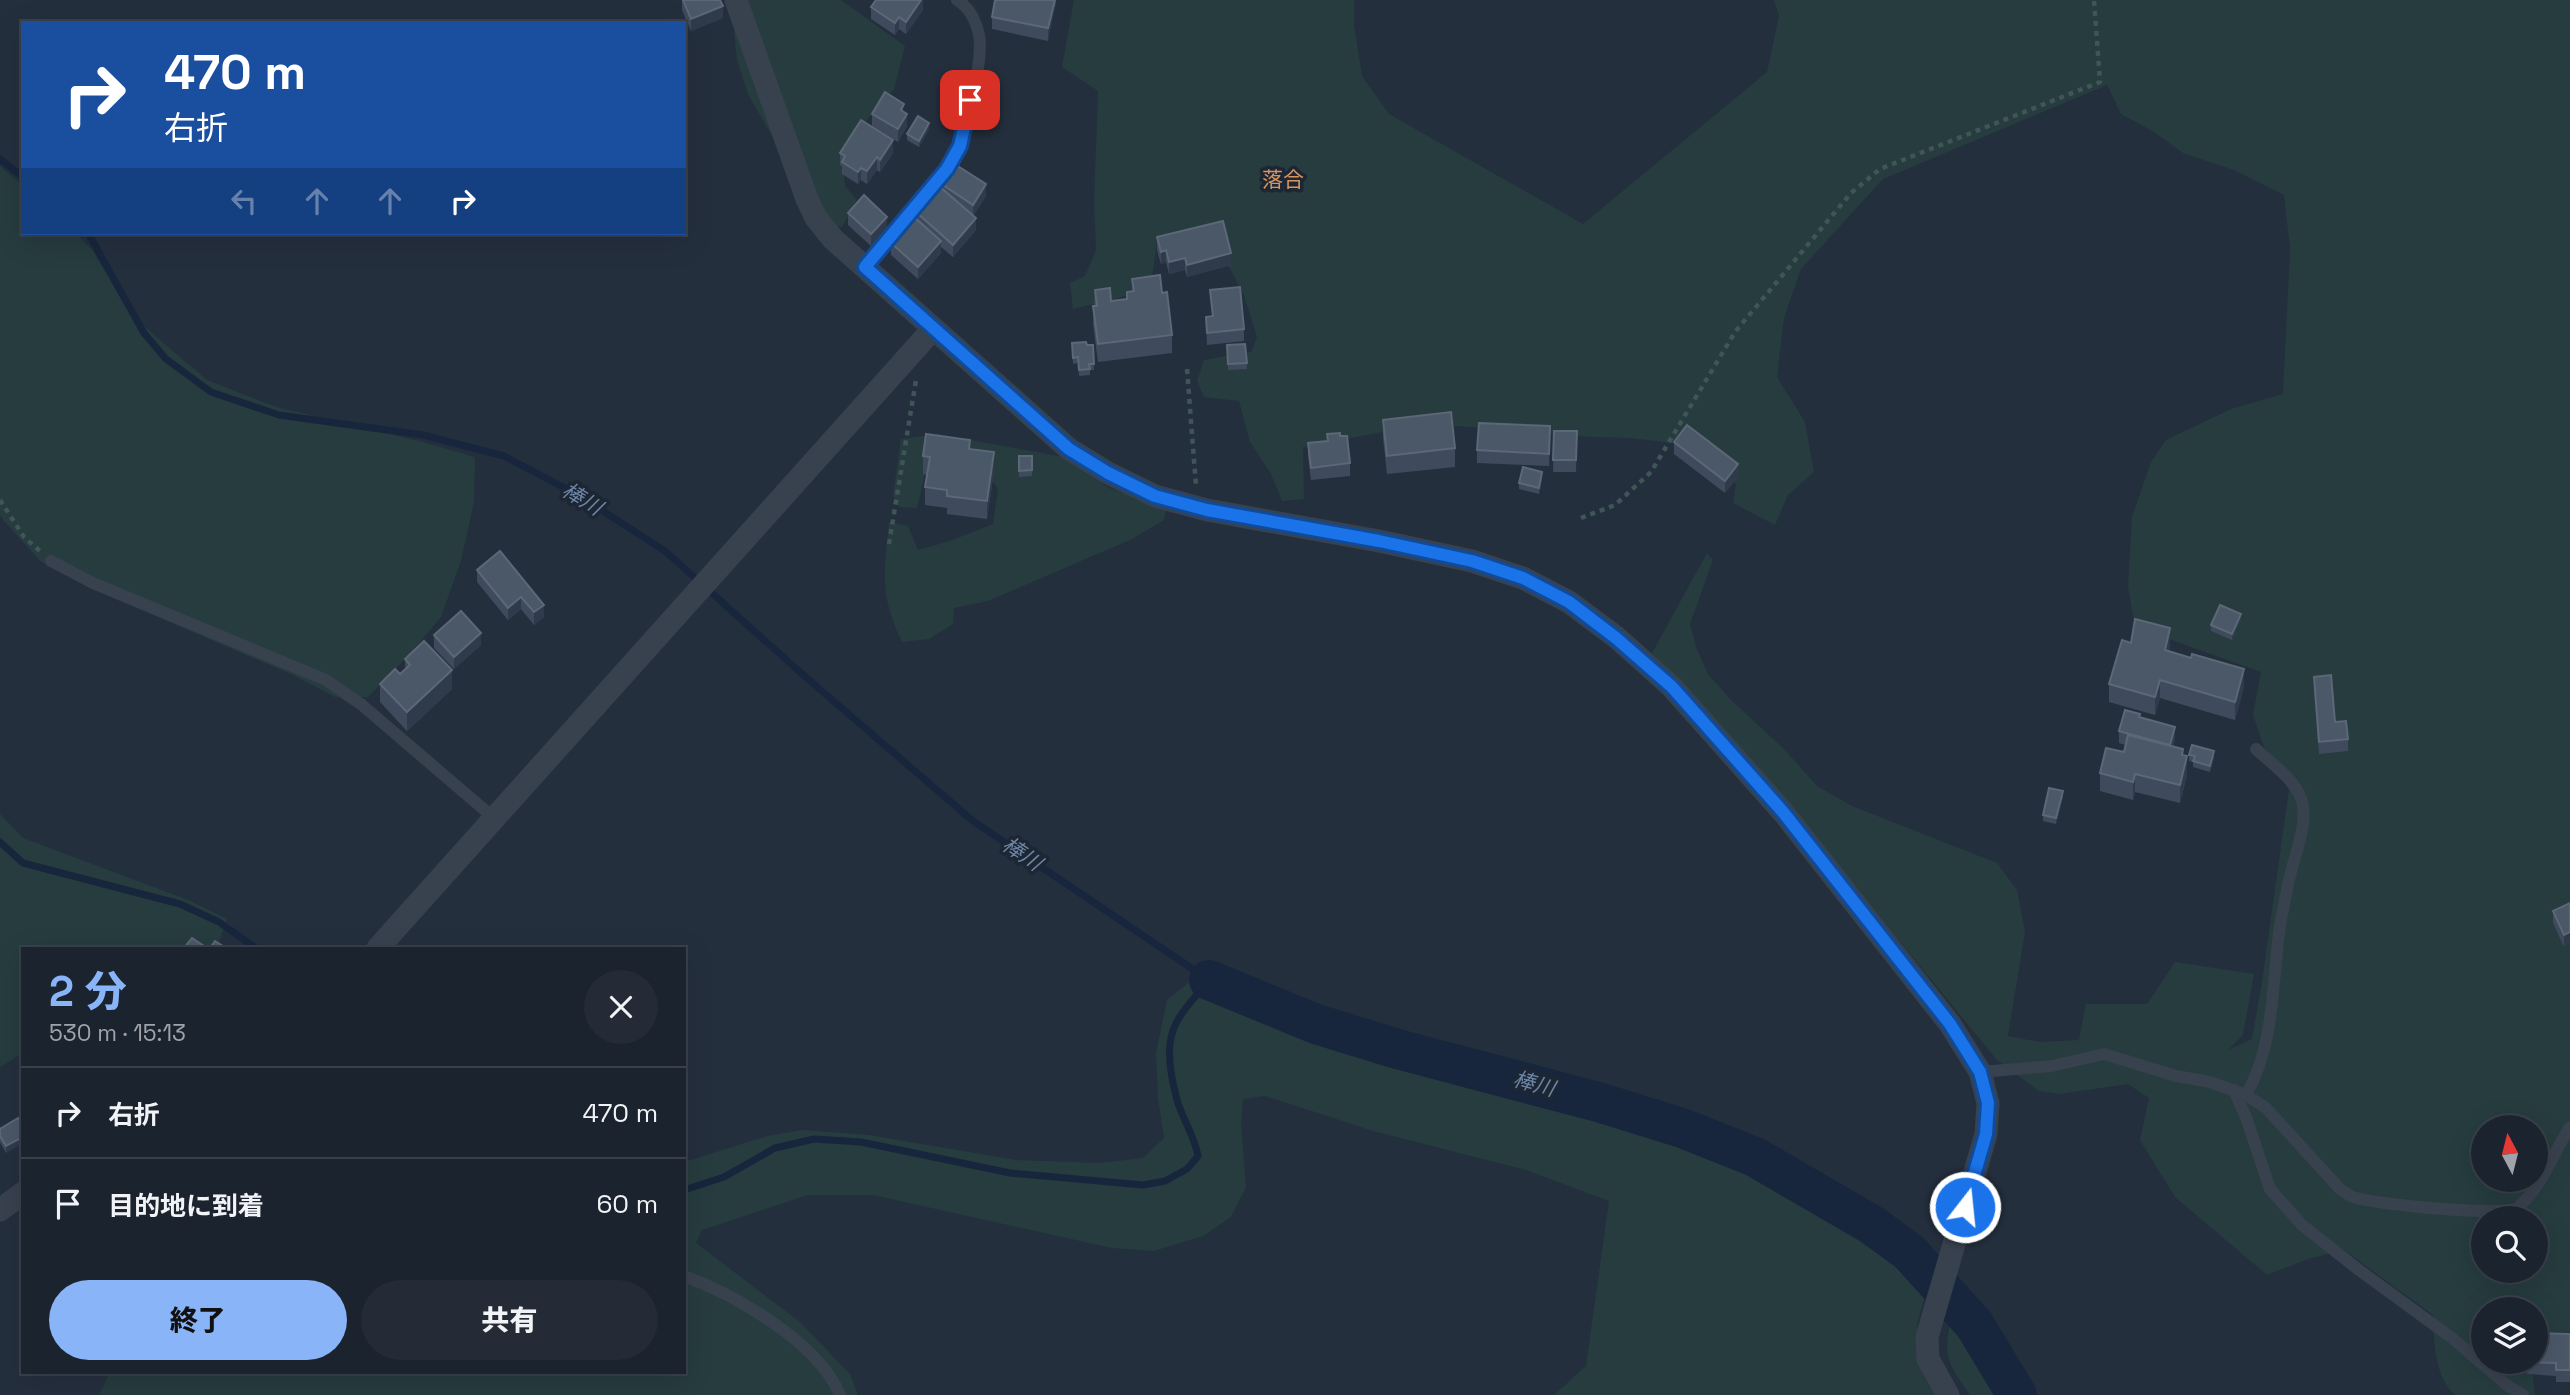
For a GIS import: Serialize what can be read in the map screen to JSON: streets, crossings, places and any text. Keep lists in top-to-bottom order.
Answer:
{
  "districts": ["落合"],
  "water": ["棒川"],
  "north": "top",
  "page": {
    "turn": ["470 m", "右折"],
    "heading": ["2 分", "530 m · 15:13"],
    "list": [
      {
        "name": "右折",
        "value": "470 m"
      },
      {
        "name": "目的地に到着",
        "value": "60 m"
      }
    ],
    "buttons": ["終了", "共有"]
  }
}
